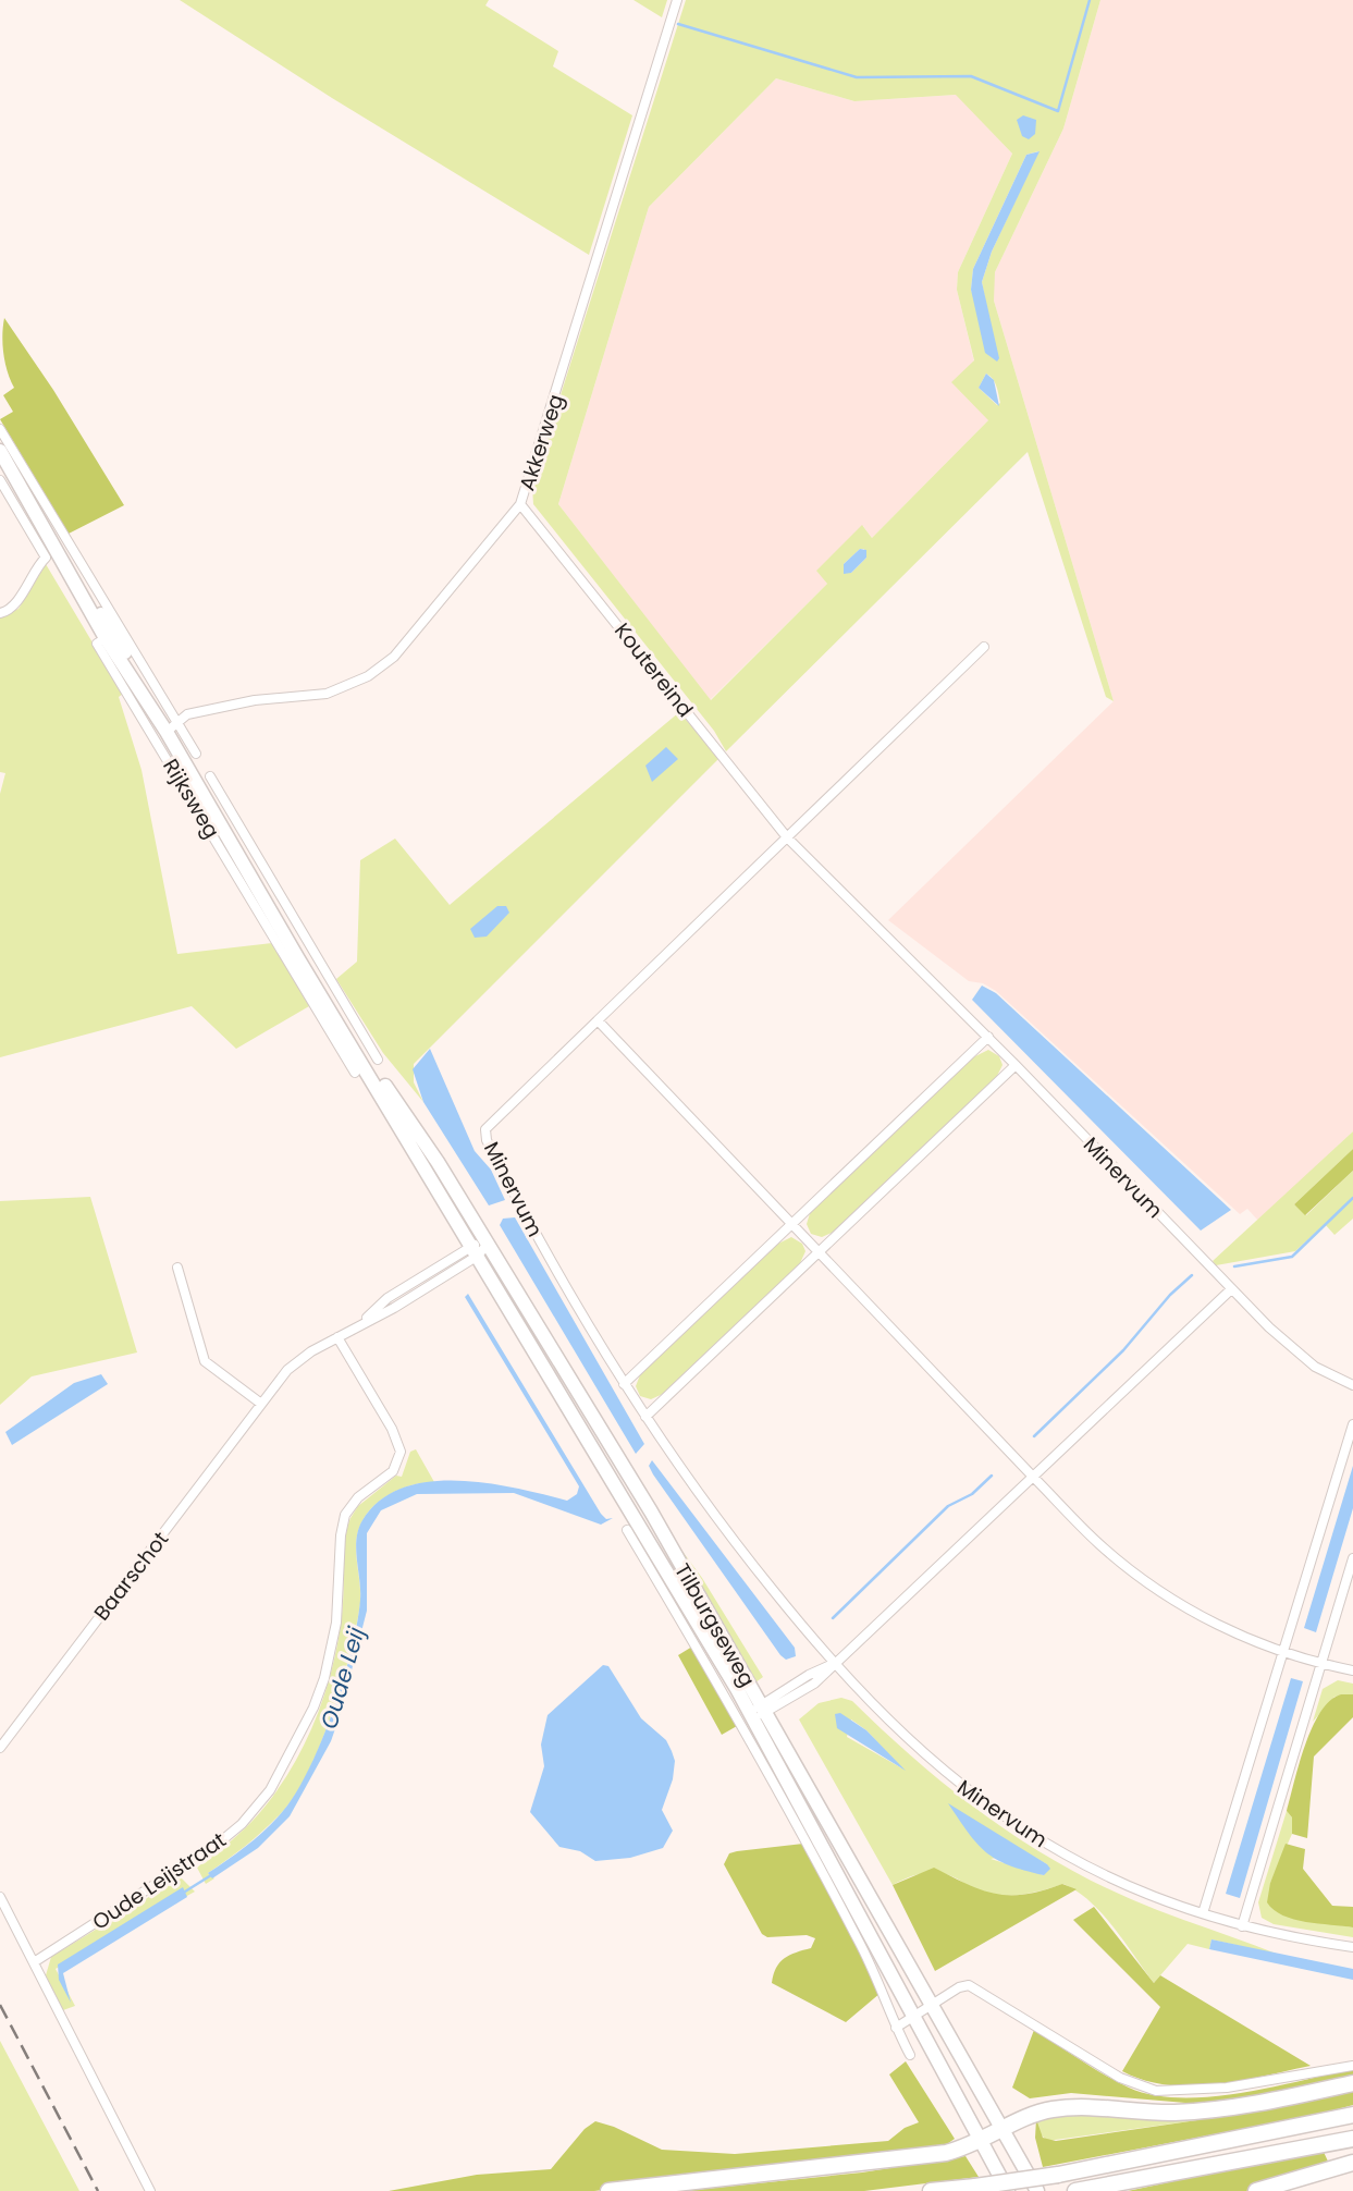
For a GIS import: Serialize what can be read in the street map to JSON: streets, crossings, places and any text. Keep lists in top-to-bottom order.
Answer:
{
  "streets": {
    "main road": ["Rijksweg", "Tilburgseweg"],
    "street": [
      "Akkerweg",
      "Koutereind",
      "Minervum",
      "Baarschot",
      "Oude Leijstraat"
    ]
  },
  "crossings": [
    ["Akkerweg", "Koutereind"],
    ["Akkerweg", "Rijksweg"],
    ["Koutereind", "Minervum"],
    ["Rijksweg", "Tilburgseweg"],
    ["Baarschot", "Tilburgseweg"],
    ["Baarschot", "Oude Leijstraat"]
  ],
  "water": ["Oude Leij"]
}
